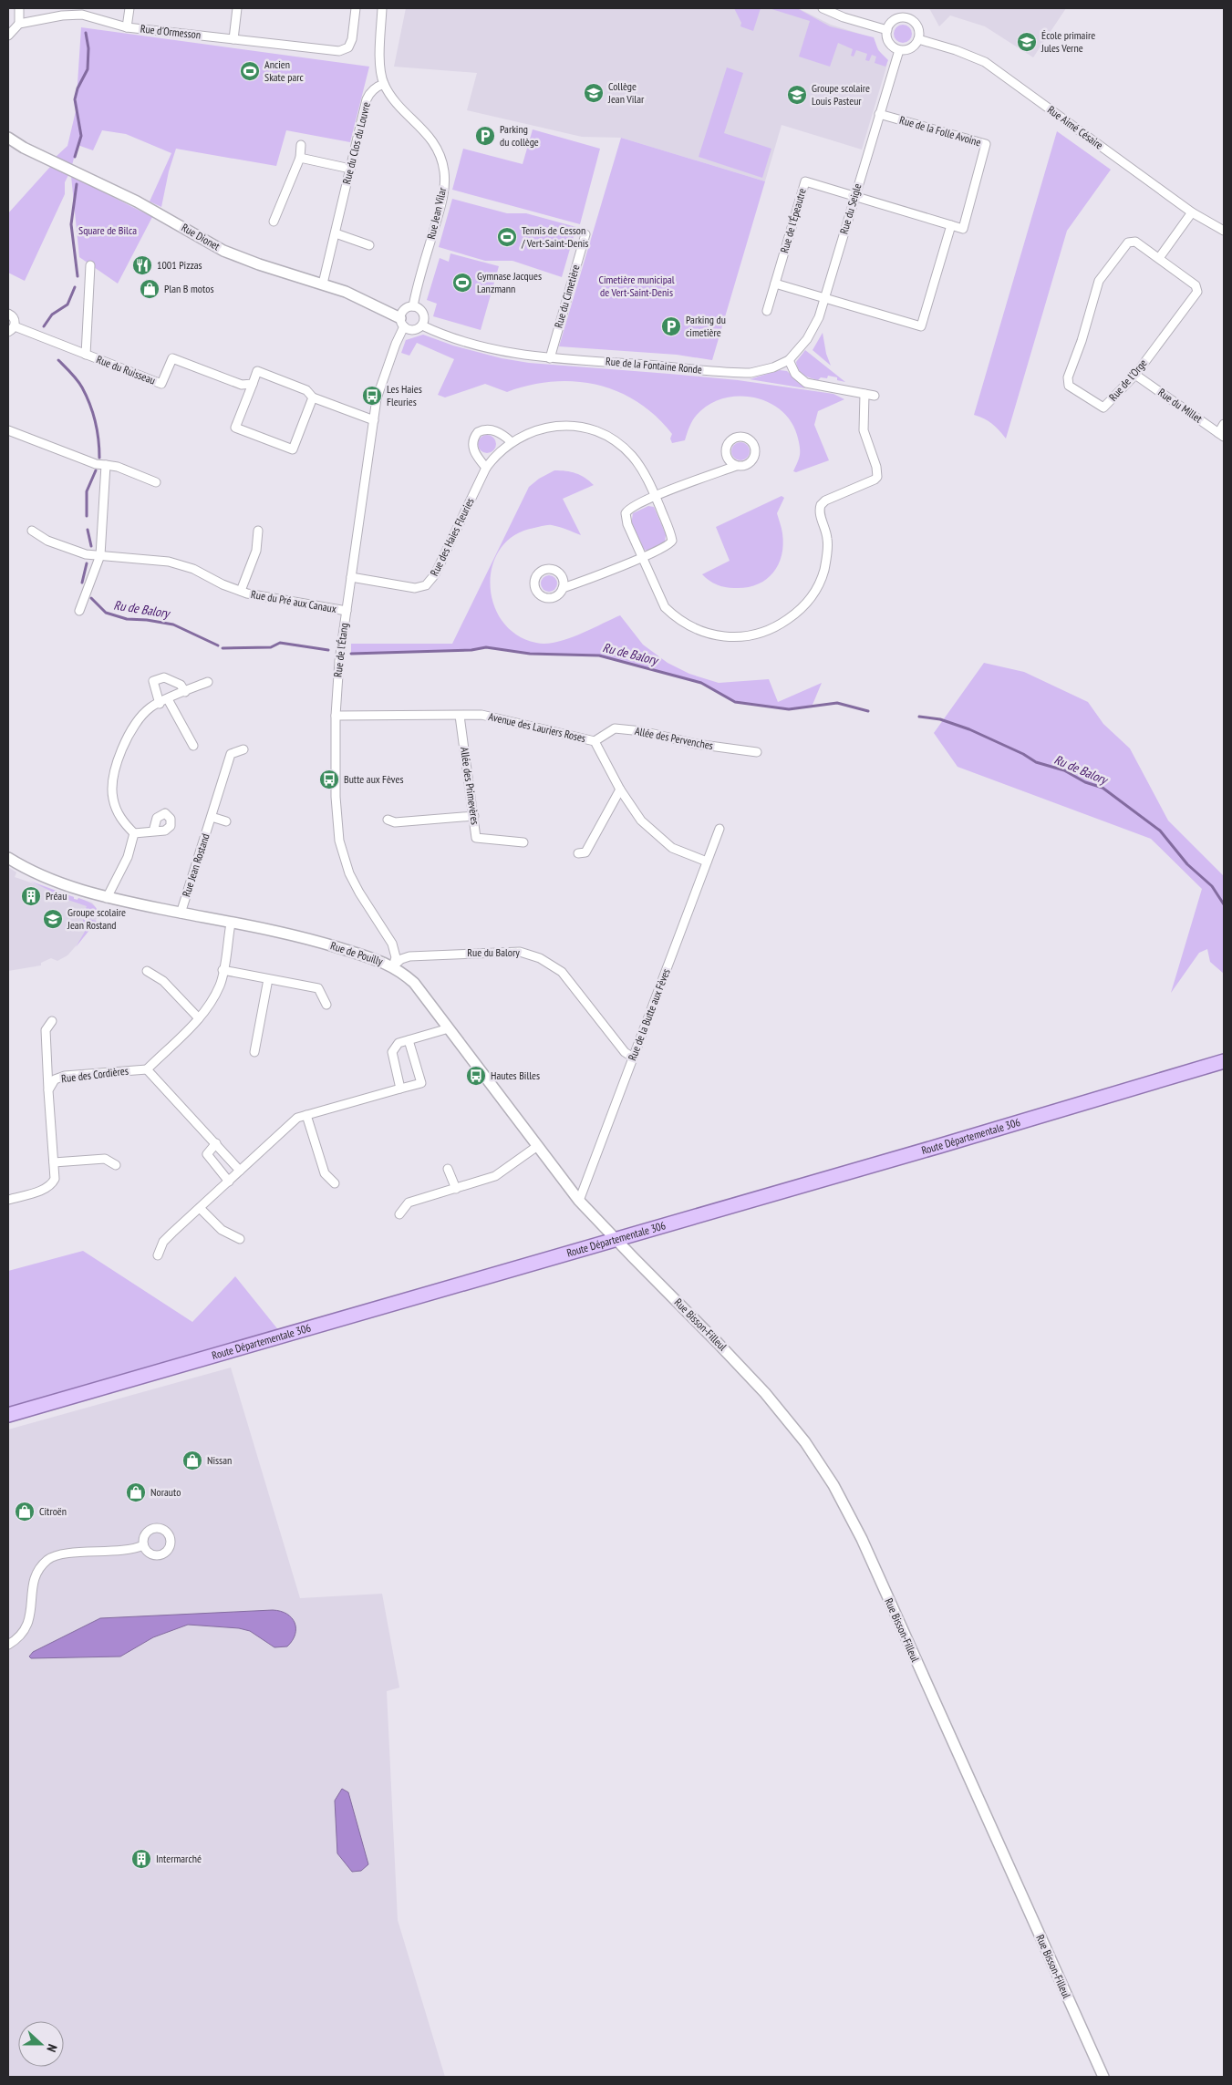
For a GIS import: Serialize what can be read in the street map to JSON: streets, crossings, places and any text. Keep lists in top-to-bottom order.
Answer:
{
  "streets": {
    "main road": ["Route Départementale 306"],
    "street": [
      "Rue d'Ormesson",
      "Rue Aimé Césaire",
      "Rue de la Folle Avoine",
      "Rue du Clos du Louvre",
      "Rue du Seigle",
      "Rue Jean Vilar",
      "Rue de l'Épeautre",
      "Rue Dionet",
      "Rue du Cimetière",
      "Rue de la Fontaine Ronde",
      "Rue du Ruisseau",
      "Rue de l'Orge",
      "Rue du Millet",
      "Rue des Haies Fleuries",
      "Rue du Pré aux Canaux",
      "Rue de l'Étang",
      "Avenue des Lauriers Roses",
      "Allée des Pervenches",
      "Allée des Primevères",
      "Rue Jean Rostand",
      "Rue du Balory",
      "Rue de Pouilly",
      "Rue de la Butte aux Fèves",
      "Rue des Cordières",
      "Rue Bisson-Filleul"
    ]
  },
  "crossings": [
    ["Rue Aimé Césaire", "Rue du Seigle"],
    ["Rue de la Folle Avoine", "Rue du Seigle"],
    ["Rue du Clos du Louvre", "Rue Jean Vilar"],
    ["Rue du Clos du Louvre", "Rue Dionet"],
    ["Rue du Seigle", "Rue de l'Épeautre"],
    ["Rue du Seigle", "Rue de la Fontaine Ronde"],
    ["Rue Jean Vilar", "Rue Dionet"],
    ["Rue Jean Vilar", "Rue de la Fontaine Ronde"],
    ["Rue Jean Vilar", "Rue de l'Étang"],
    ["Rue Dionet", "Rue de la Fontaine Ronde"],
    ["Rue Dionet", "Rue de l'Étang"],
    ["Rue du Cimetière", "Rue de la Fontaine Ronde"],
    ["Rue de la Fontaine Ronde", "Rue de l'Étang"],
    ["Rue de l'Orge", "Rue du Millet"],
    ["Rue des Haies Fleuries", "Rue de l'Étang"],
    ["Rue du Pré aux Canaux", "Rue de l'Étang"],
    ["Rue de l'Étang", "Avenue des Lauriers Roses"],
    ["Rue de l'Étang", "Rue du Balory"],
    ["Rue de l'Étang", "Rue de Pouilly"],
    ["Avenue des Lauriers Roses", "Allée des Pervenches"],
    ["Avenue des Lauriers Roses", "Allée des Primevères"],
    ["Avenue des Lauriers Roses", "Rue de la Butte aux Fèves"],
    ["Rue Jean Rostand", "Rue de Pouilly"],
    ["Rue du Balory", "Rue de Pouilly"],
    ["Rue du Balory", "Rue de la Butte aux Fèves"],
    ["Rue de Pouilly", "Rue de la Butte aux Fèves"],
    ["Rue de Pouilly", "Route Départementale 306"],
    ["Rue de Pouilly", "Rue Bisson-Filleul"],
    ["Route Départementale 306", "Rue Bisson-Filleul"]
  ],
  "water": ["Ru de Balory"],
  "parks": ["Square de Bilca", "Cimetière municipal de Vert-Saint-Denis"],
  "places": {
    "school or university": [
      "École primaire Jules Verne",
      "Collège Jean Vilar",
      "Groupe scolaire Louis Pasteur",
      "Groupe scolaire Jean Rostand"
    ],
    "sports": ["Ancien Skate parc", "Tennis de Cesson / Vert-Saint-Denis", "Gymnase Jacques Lanzmann"],
    "parking": ["Parking du collège", "Parking du cimetière"],
    "restaurant": ["1001 Pizzas"],
    "shop": [
      "Plan B motos",
      "Nissan",
      "Norauto",
      "Citroën"
    ],
    "bus stop": ["Les Haies Fleuries", "Butte aux Fèves", "Hautes Billes"],
    "building": ["Préau", "Intermarché"]
  },
  "north": "right"
}
